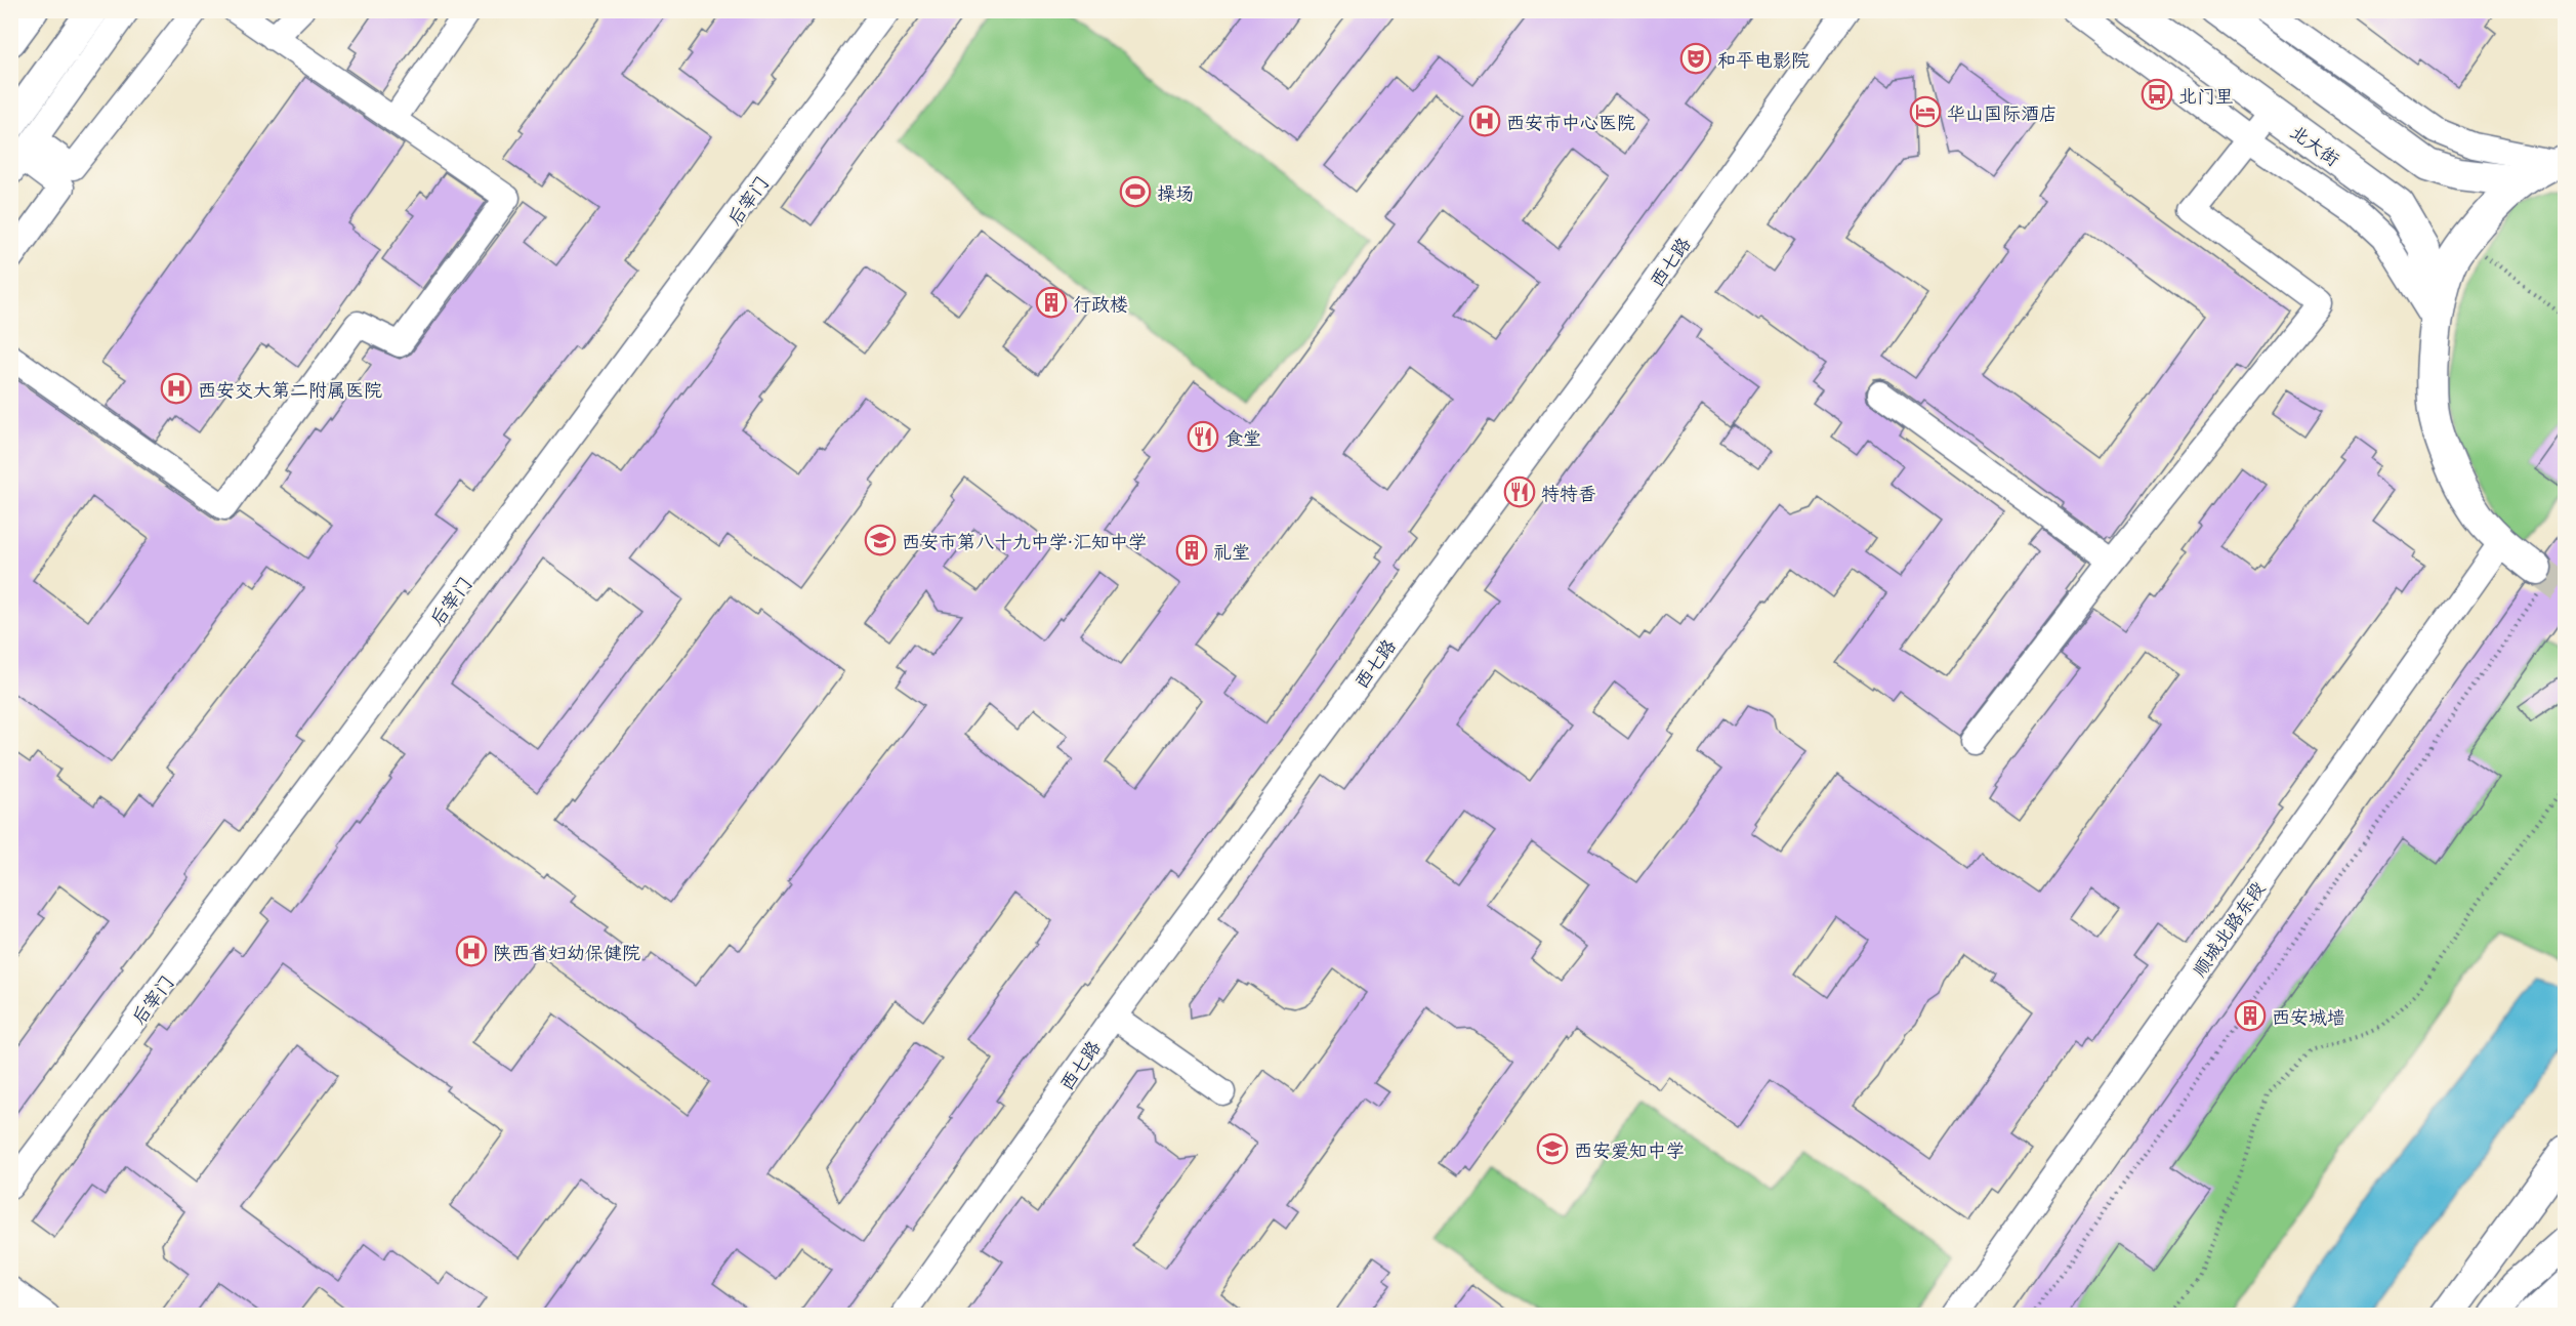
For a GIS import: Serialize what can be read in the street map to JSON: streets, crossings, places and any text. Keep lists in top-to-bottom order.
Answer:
{
  "streets": {
    "main road": ["北大街"],
    "street": ["后宰门", "西七路", "顺城北路东段"]
  },
  "crossings": [
    ["北大街", "顺城北路东段"]
  ],
  "places": {
    "theatre": ["和平电影院"],
    "bus stop": ["北门里"],
    "hotel": ["华山国际酒店"],
    "hospital": ["西安市中心医院", "西安交大第二附属医院", "陕西省妇幼保健院"],
    "sports": ["操场"],
    "building": ["行政楼", "礼堂", "西安城墙"],
    "restaurant": ["食堂", "特特香"],
    "school or university": ["西安市第八十九中学·汇知中学", "西安爱知中学"]
  }
}
